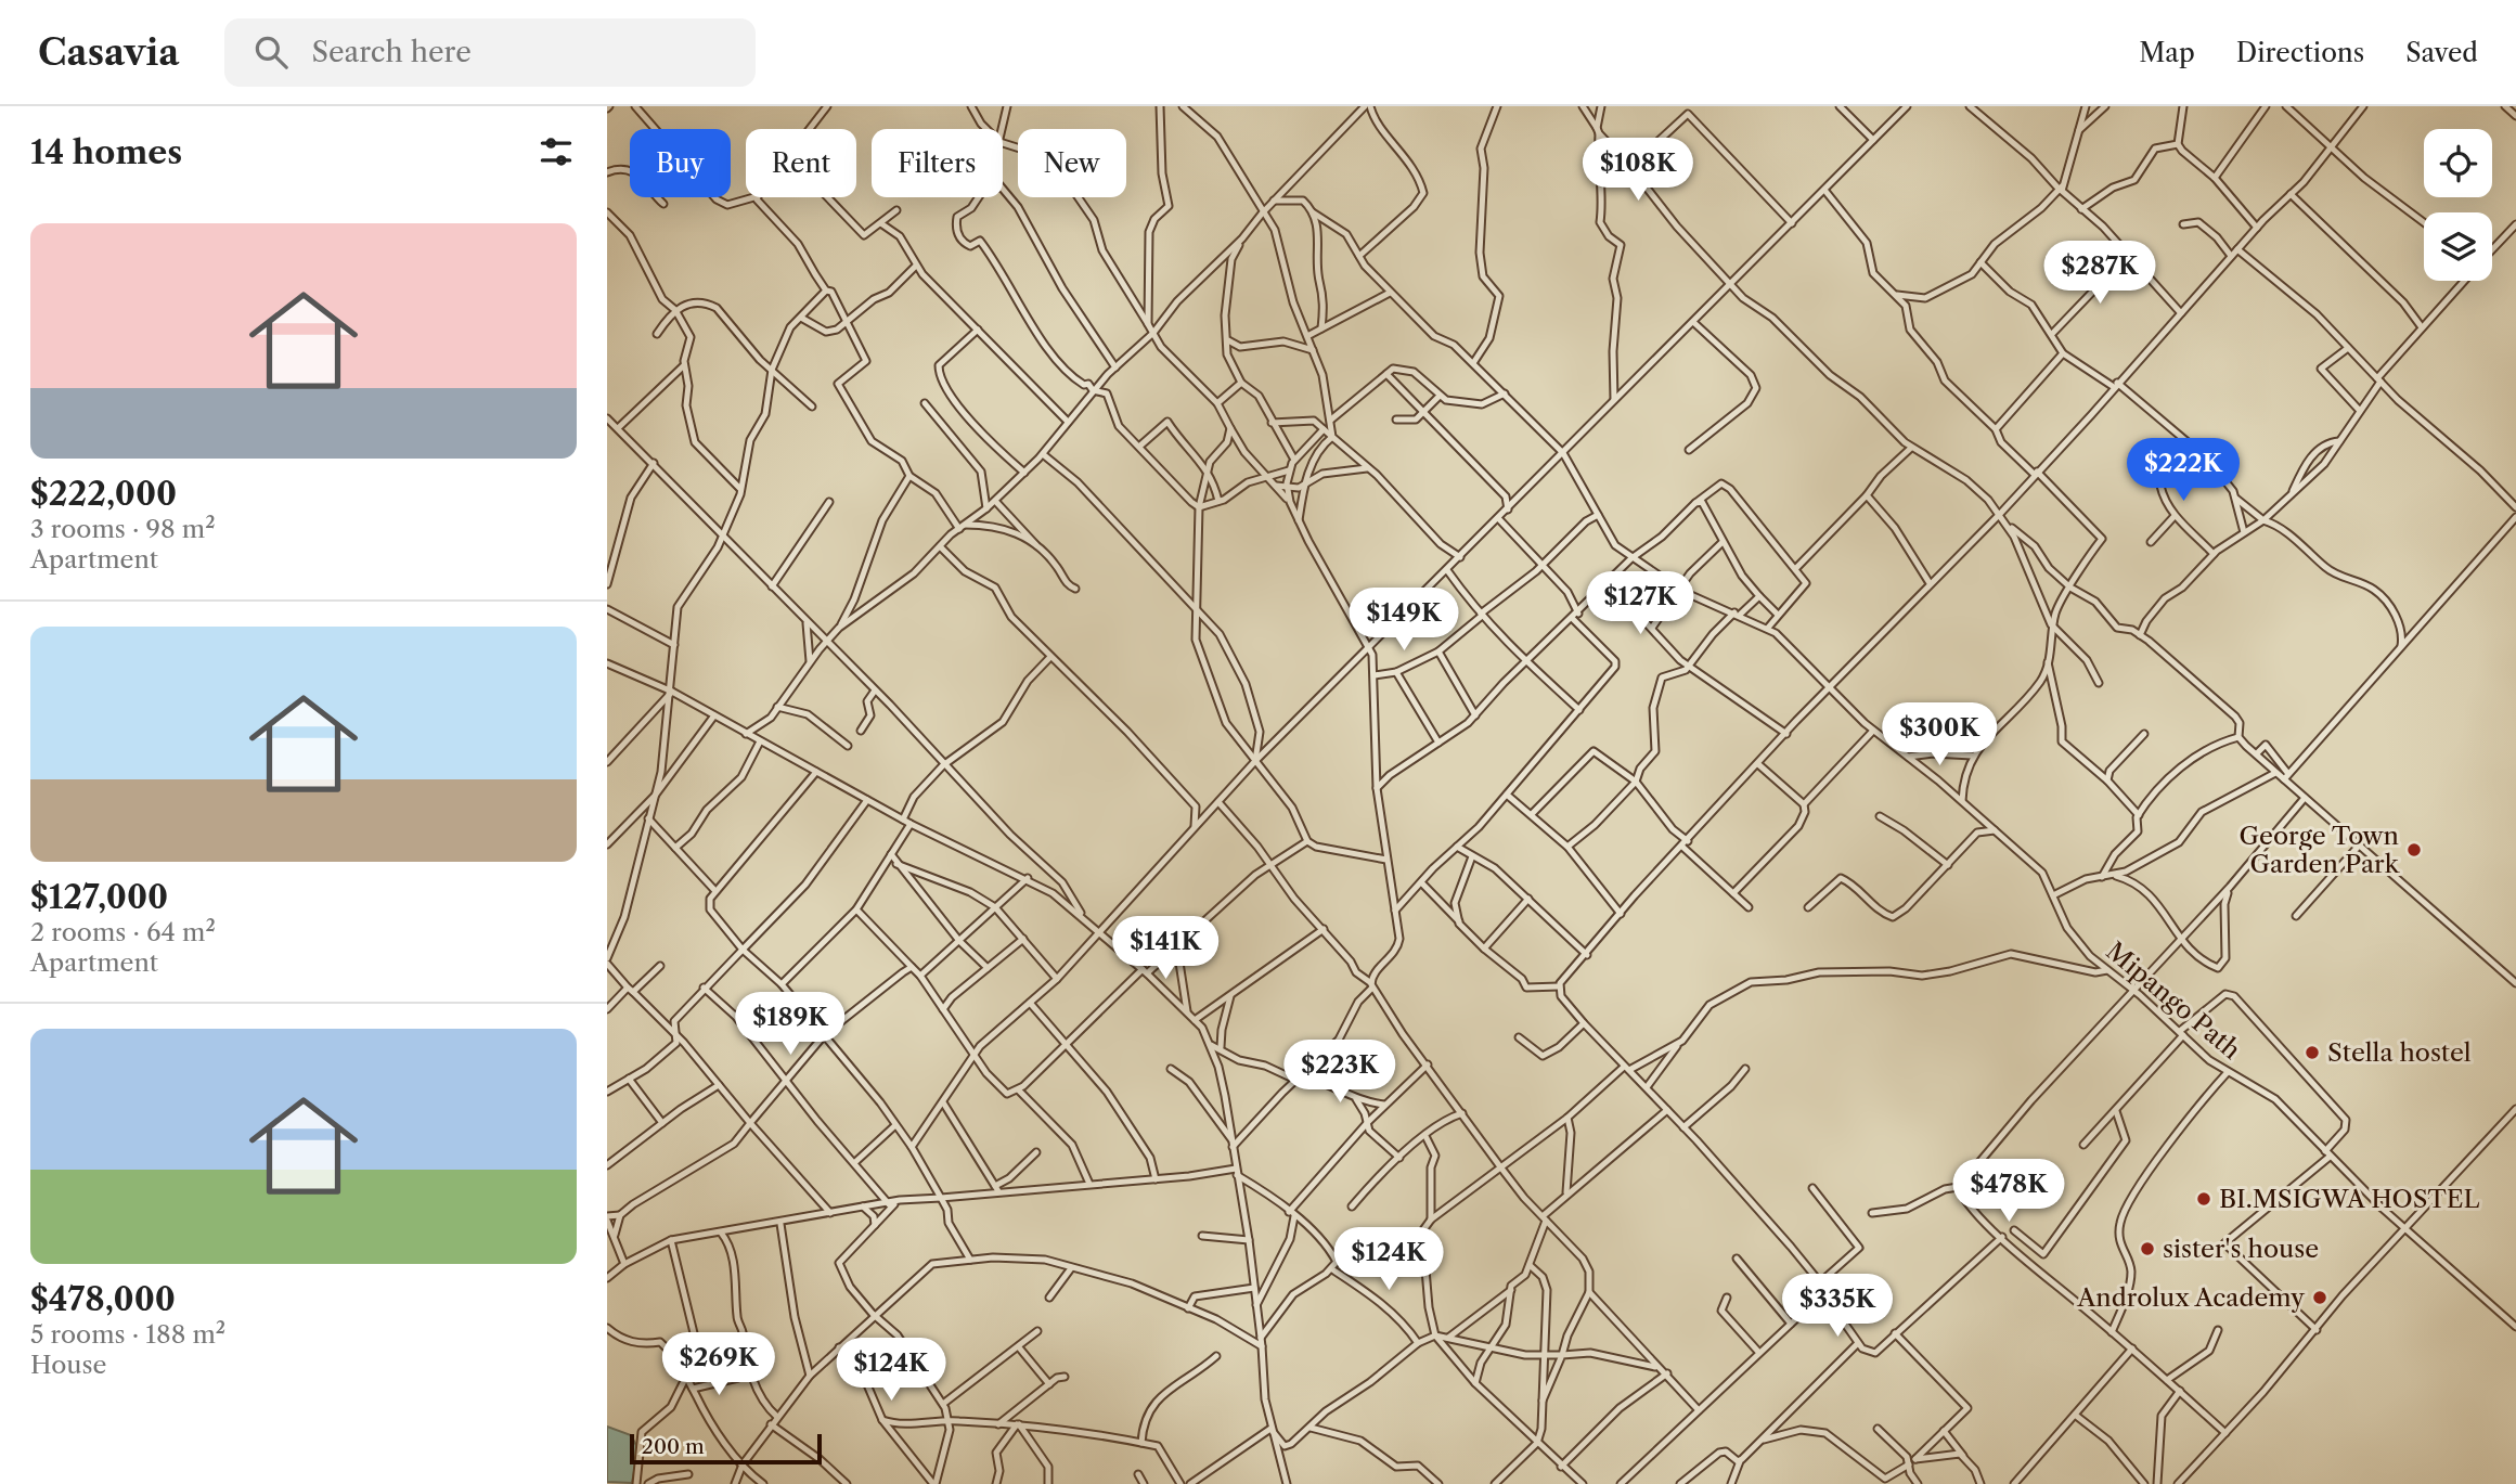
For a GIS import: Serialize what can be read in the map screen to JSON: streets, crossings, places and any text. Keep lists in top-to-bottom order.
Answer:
{
  "streets": {
    "street": ["Mipango Path"]
  },
  "places": [
    "George Town Garden Park",
    "Stella hostel",
    "BI.MSIGWA HOSTEL",
    "sister's house",
    "Androlux Academy"
  ],
  "scale_bar": "200 m",
  "page": {
    "header": "Casavia",
    "search": "Search here",
    "nav": ["Map", "Directions", "Saved"],
    "heading": "14 homes",
    "chip": [
      "Buy",
      "Rent",
      "Filters",
      "New"
    ],
    "price": [
      "$108K",
      "$287K",
      "$222K",
      "$127K",
      "$149K",
      "$300K",
      "$141K",
      "$189K",
      "$223K",
      "$478K",
      "$124K",
      "$335K",
      "$269K",
      "$124K"
    ],
    "list": [
      {
        "name": "$222,000",
        "note": "3 rooms · 98 m² · Apartment"
      },
      {
        "name": "$127,000",
        "note": "2 rooms · 64 m² · Apartment"
      },
      {
        "name": "$478,000",
        "note": "5 rooms · 188 m² · House"
      }
    ],
    "scale": "200 m"
  }
}
